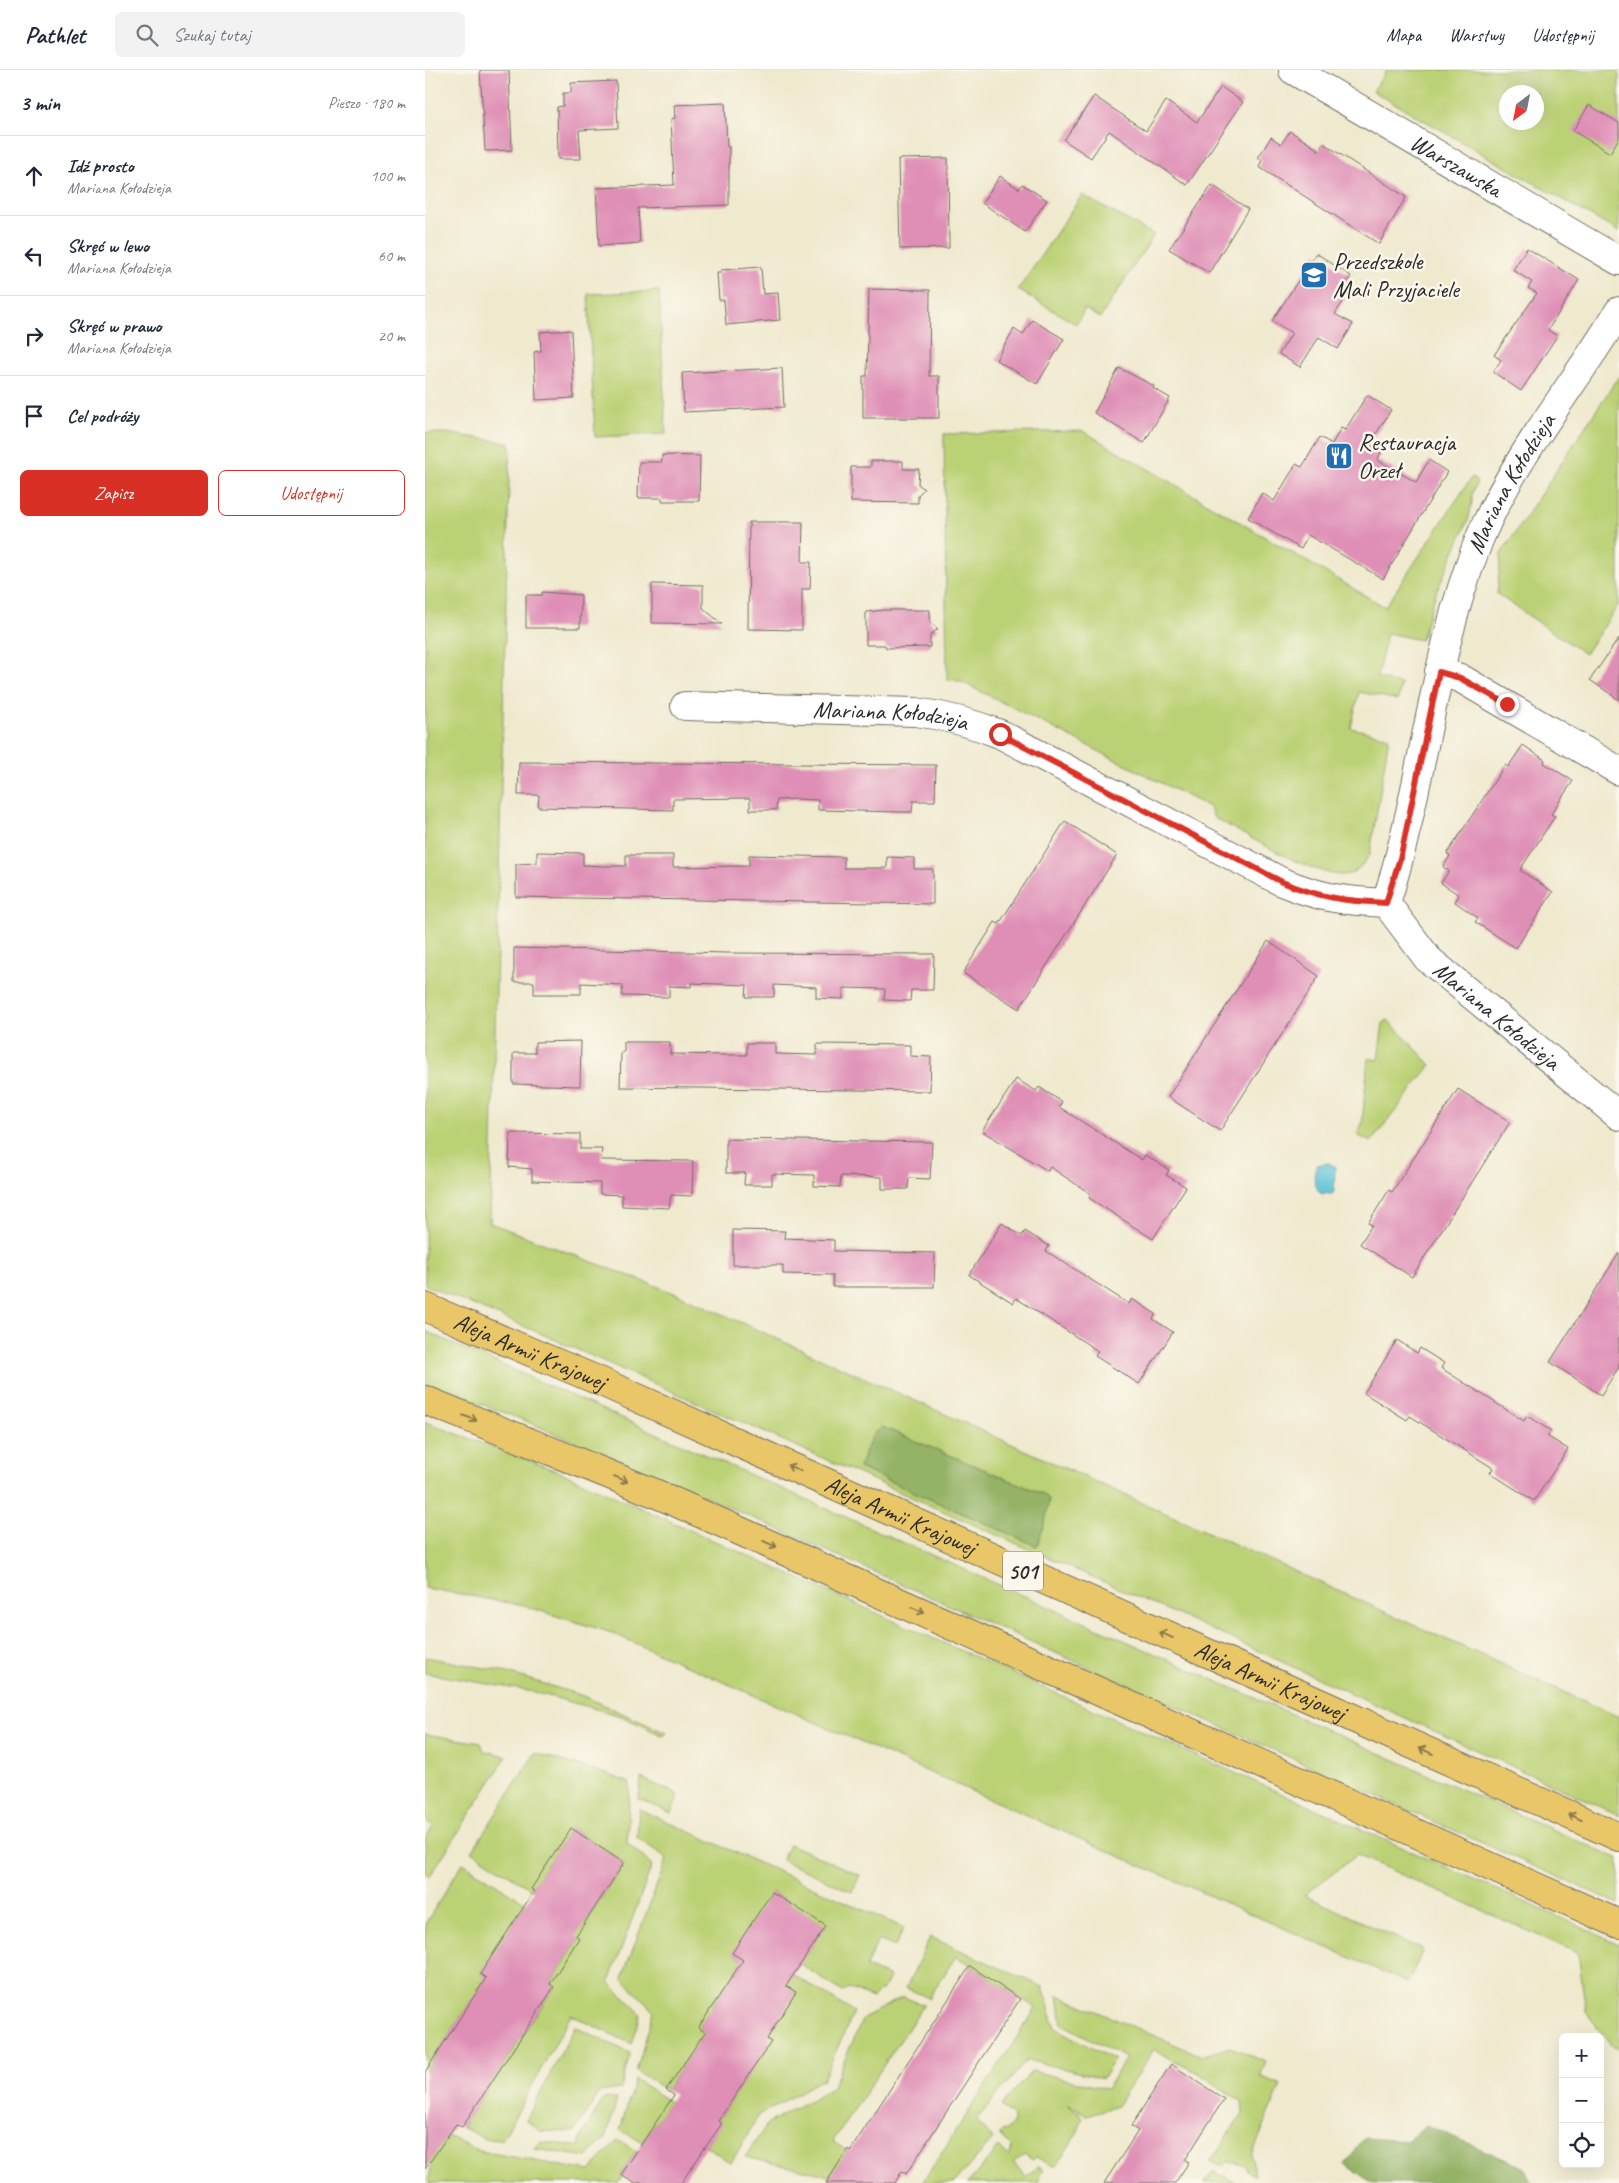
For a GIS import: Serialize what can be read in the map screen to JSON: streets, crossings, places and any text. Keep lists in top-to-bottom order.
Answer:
{
  "streets": {
    "main road": ["Aleja Armii Krajowej", "501"],
    "street": ["Warszawska", "Mariana Kołodzieja"]
  },
  "places": {
    "school or university": ["Przedszkole Mali Przyjaciele"],
    "restaurant": ["Restauracja Orzeł"]
  },
  "north": "bottom left",
  "page": {
    "header": "Pathlet",
    "search": "Szukaj tutaj",
    "nav": ["Mapa", "Warstwy", "Udostępnij"],
    "heading": ["3 min", "Pieszo · 180 m"],
    "list": [
      ["Idź prosto", "Mariana Kołodzieja", "100 m"],
      ["Skręć w lewo", "Mariana Kołodzieja", "60 m"],
      ["Skręć w prawo", "Mariana Kołodzieja", "20 m"],
      "Cel podróży"
    ],
    "buttons": ["Zapisz", "Udostępnij"],
    "map_buttons": ["+", "−"]
  }
}
